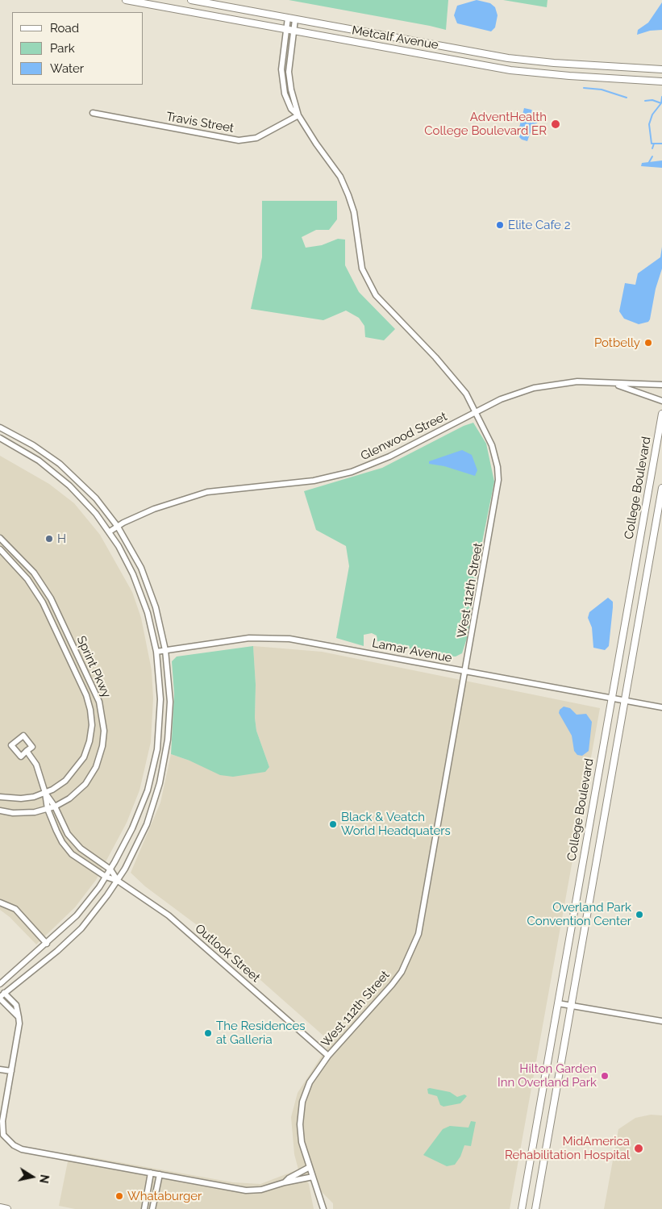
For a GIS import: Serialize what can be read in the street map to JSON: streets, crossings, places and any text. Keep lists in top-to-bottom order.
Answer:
{
  "streets": {
    "main road": ["Metcalf Avenue", "College Boulevard"],
    "street": [
      "Travis Street",
      "Glenwood Street",
      "West 112th Street",
      "Lamar Avenue",
      "Sprint Pkwy",
      "Outlook Street"
    ]
  },
  "crossings": [
    ["Metcalf Avenue", "West 112th Street"],
    ["Travis Street", "West 112th Street"],
    ["Glenwood Street", "West 112th Street"],
    ["College Boulevard", "Lamar Avenue"],
    ["West 112th Street", "Lamar Avenue"],
    ["West 112th Street", "Outlook Street"]
  ],
  "places": [
    "AdventHealth College Boulevard ER",
    "Elite Cafe 2",
    "Potbelly",
    "H",
    "Black & Veatch World Headquaters",
    "Overland Park Convention Center",
    "The Residences at Galleria",
    "Hilton Garden Inn Overland Park",
    "MidAmerica Rehabilitation Hospital",
    "Whataburger"
  ],
  "legend": ["Road", "Park", "Water"],
  "north": "right"
}
